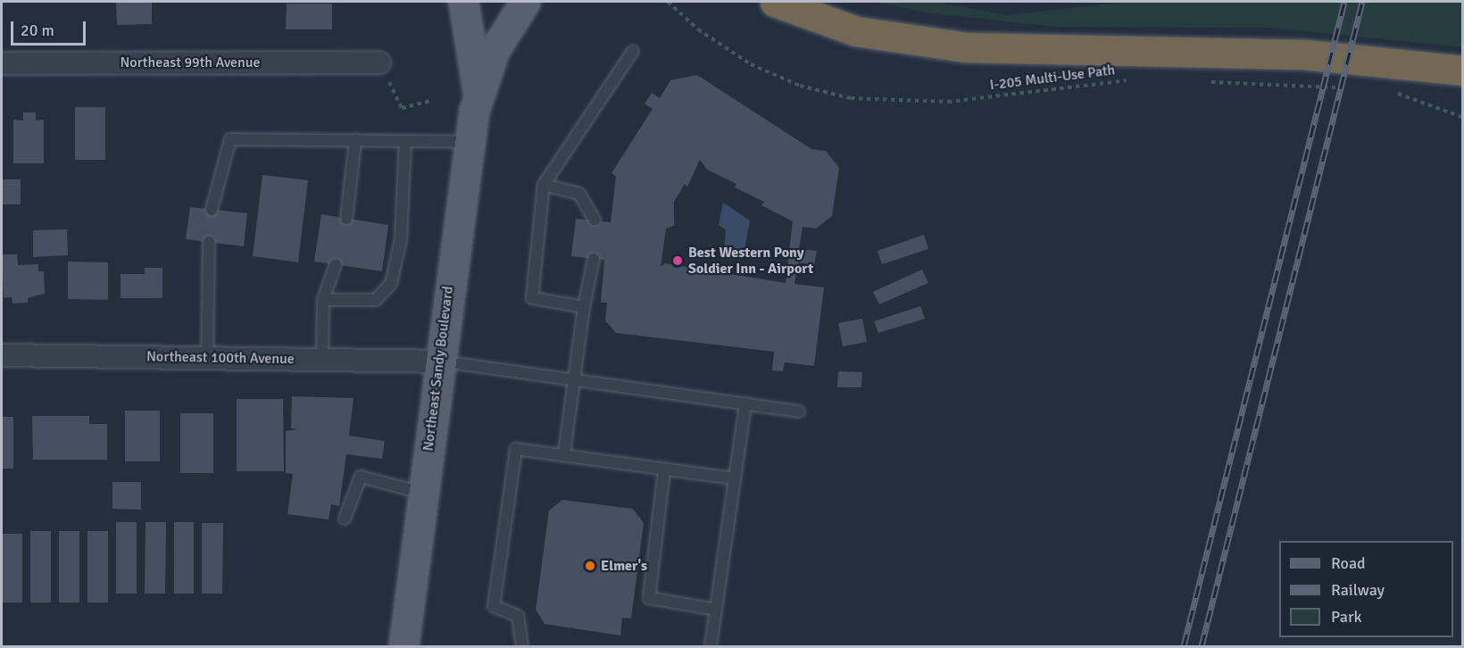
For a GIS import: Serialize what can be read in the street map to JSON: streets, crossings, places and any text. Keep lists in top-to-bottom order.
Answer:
{
  "streets": {
    "main road": ["Northeast Sandy Boulevard"],
    "street": ["Northeast 99th Avenue", "Northeast 100th Avenue"],
    "path": ["I-205 Multi-Use Path"]
  },
  "crossings": [
    ["Northeast 100th Avenue", "Northeast Sandy Boulevard"]
  ],
  "places": ["Best Western Pony Soldier Inn - Airport", "Elmer's"],
  "legend": ["Road", "Railway", "Park"],
  "scale_bar": "20 m"
}
